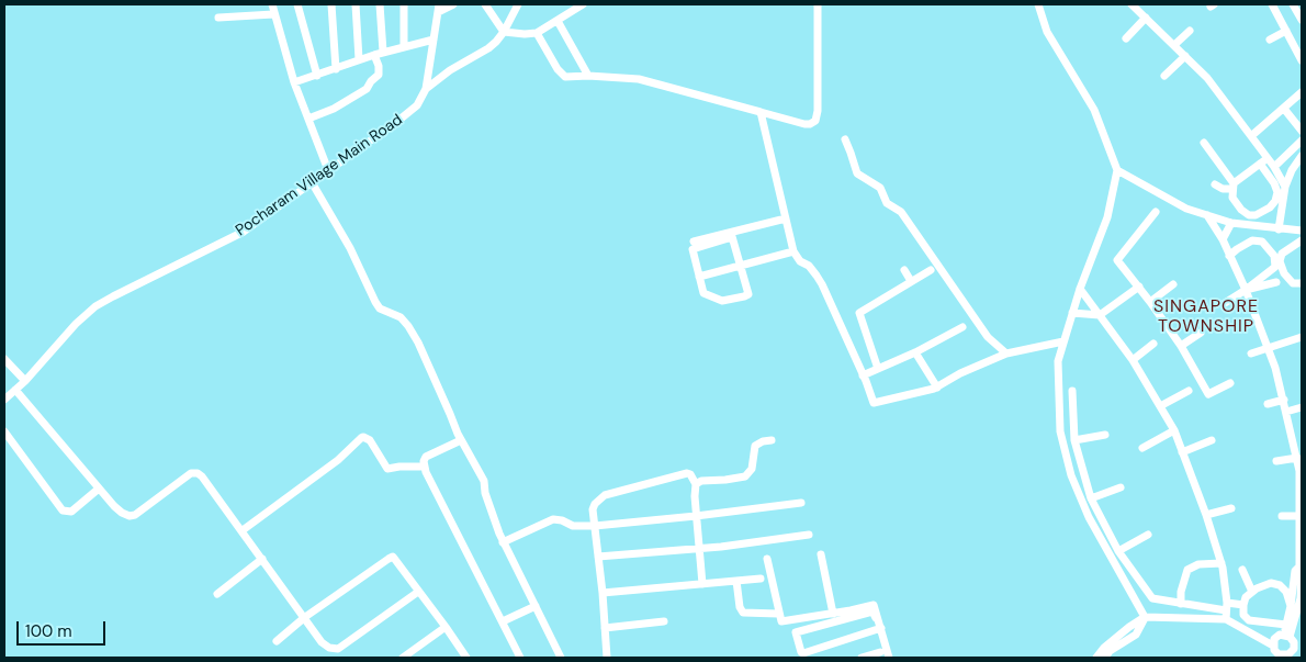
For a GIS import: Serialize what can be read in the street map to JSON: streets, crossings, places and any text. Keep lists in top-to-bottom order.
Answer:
{
  "streets": {
    "street": ["Pocharam Village Main Road"]
  },
  "districts": ["SINGAPORE TOWNSHIP"],
  "scale_bar": "100 m"
}
